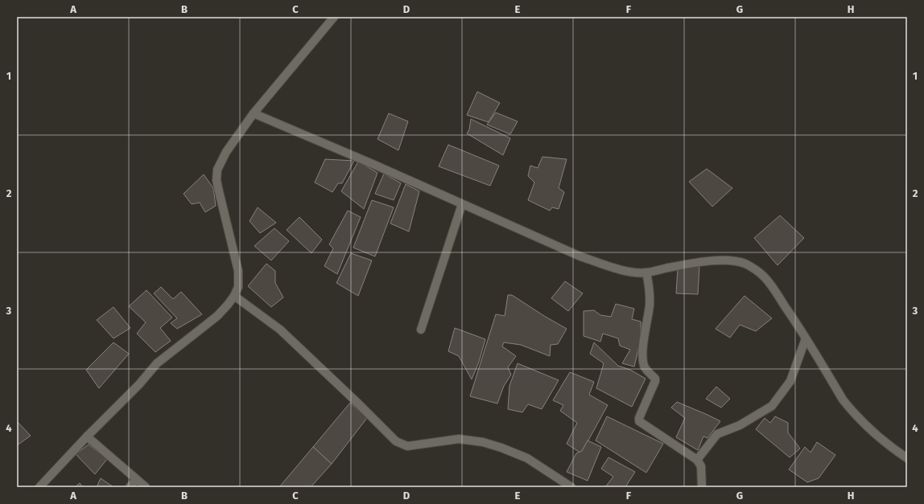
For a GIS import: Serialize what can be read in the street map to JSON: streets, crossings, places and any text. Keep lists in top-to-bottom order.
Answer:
{
  "grid": {
    "columns": [
      "A",
      "B",
      "C",
      "D",
      "E",
      "F",
      "G",
      "H"
    ],
    "rows": [
      "1",
      "2",
      "3",
      "4"
    ]
  }
}
